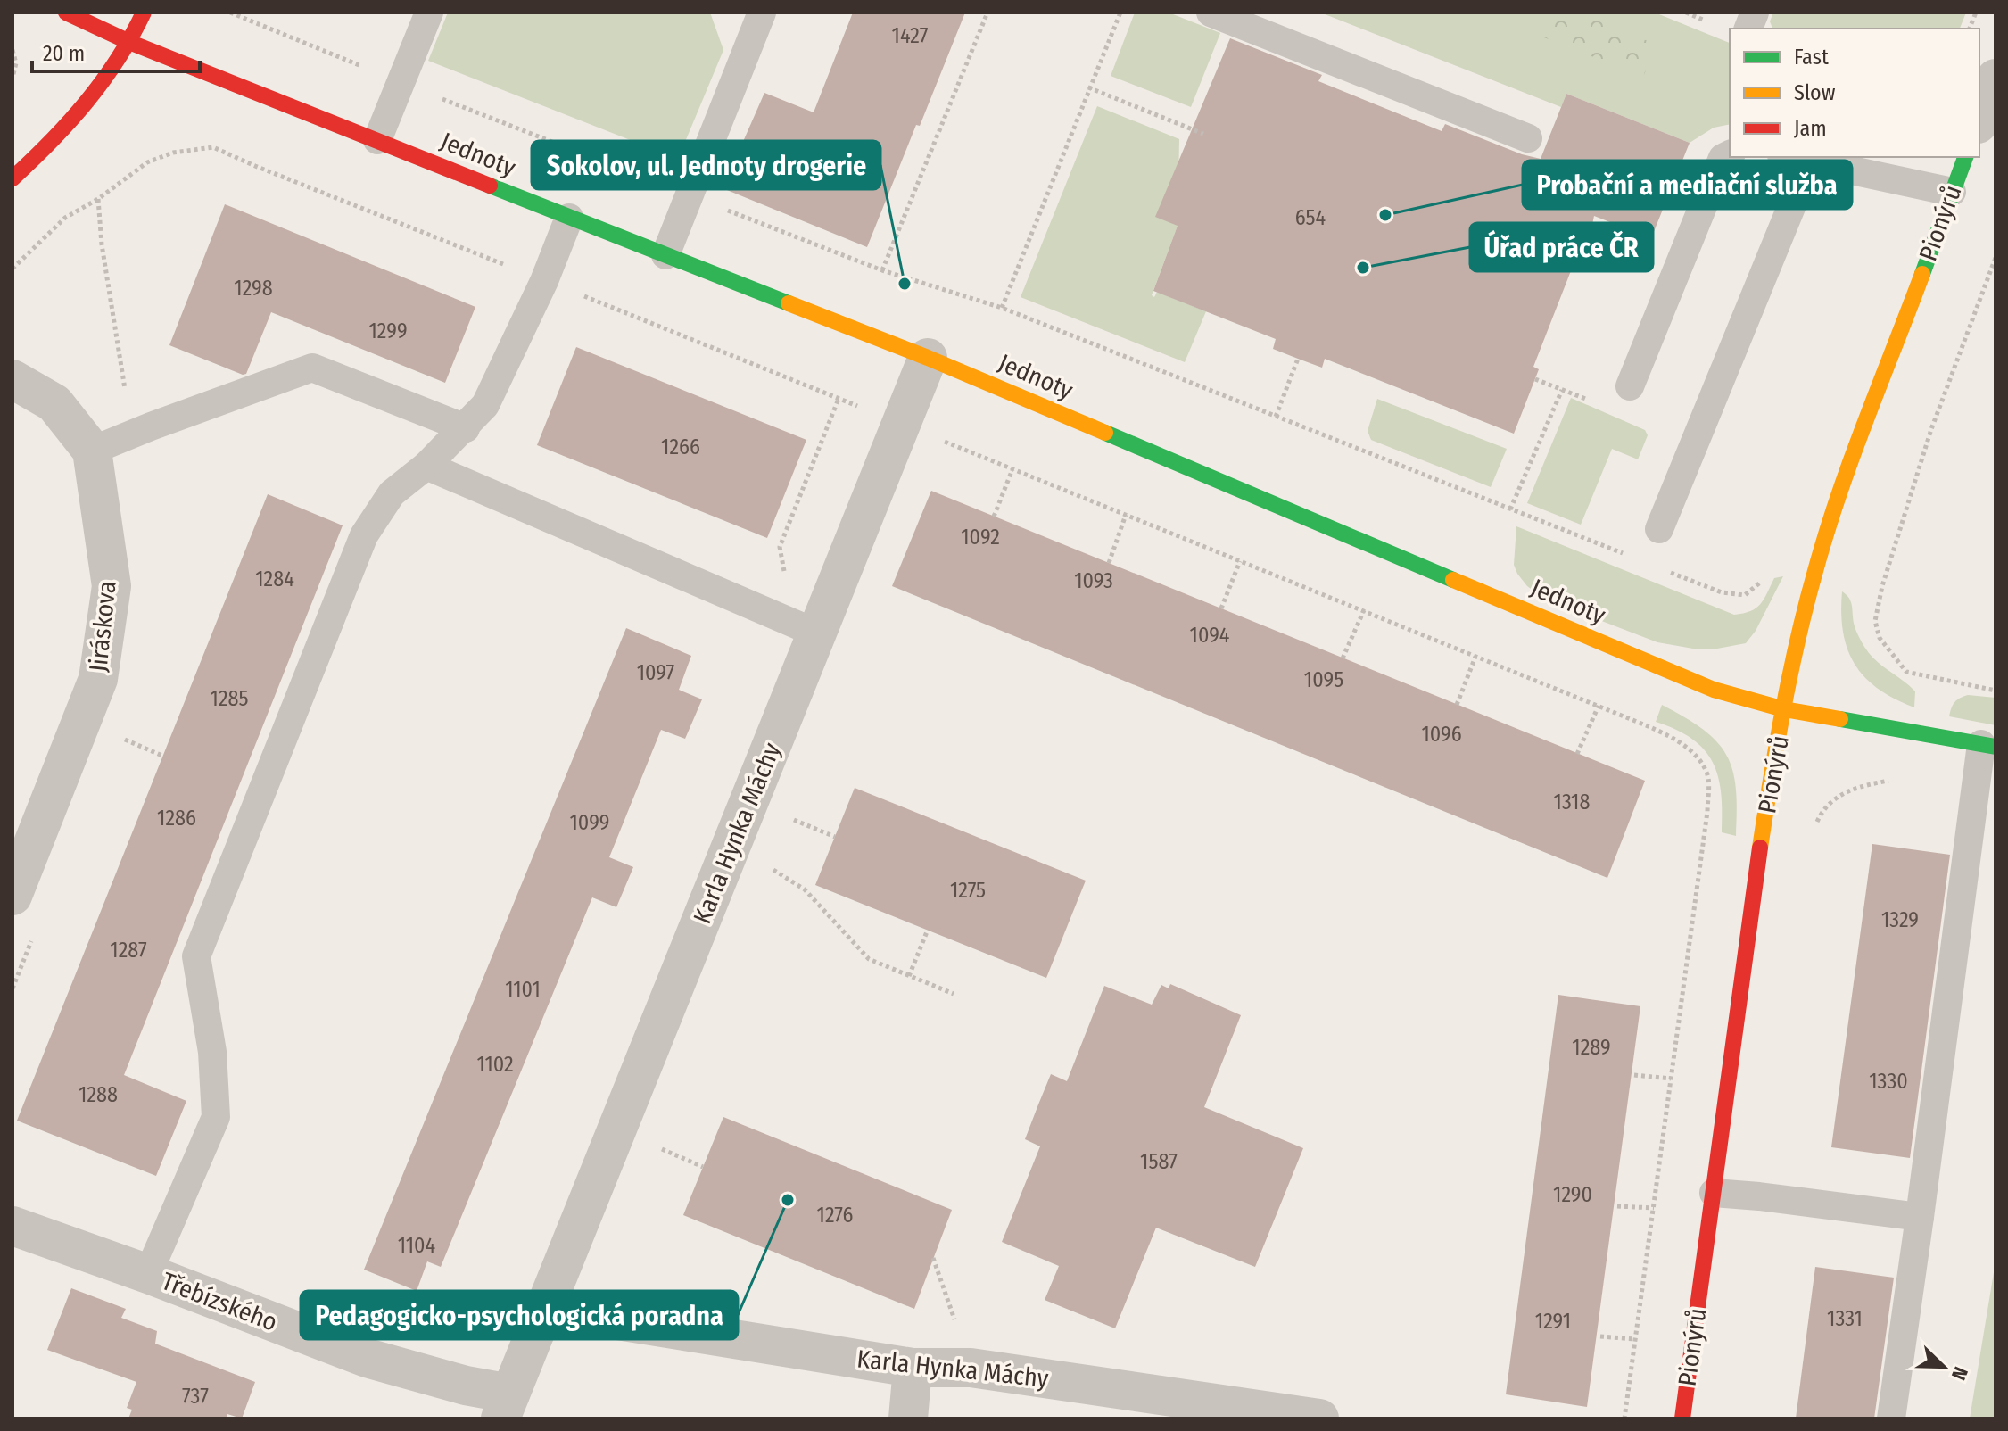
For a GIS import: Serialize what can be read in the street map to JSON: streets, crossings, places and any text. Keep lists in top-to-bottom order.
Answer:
{
  "streets": {
    "street": [
      "Jednoty",
      "Pionýrů",
      "Jiráskova",
      "Karla Hynka Máchy",
      "Třebízského"
    ]
  },
  "crossings": [
    ["Jednoty", "Pionýrů"],
    ["Jednoty", "Karla Hynka Máchy"],
    ["Karla Hynka Máchy", "Třebízského"]
  ],
  "places": [
    "Probační a mediační služba",
    "Úřad práce ČR",
    "Sokolov, ul. Jednoty drogerie",
    "Pedagogicko-psychologická poradna"
  ],
  "house_numbers": [
    "1427",
    "654",
    "1298",
    "1299",
    "1266",
    "1092",
    "1284",
    "1093",
    "1094",
    "1097",
    "1095",
    "1285",
    "1096",
    "1318",
    "1286",
    "1099",
    "1275",
    "1329",
    "1287",
    "1101",
    "1289",
    "1102",
    "1330",
    "1288",
    "1587",
    "1290",
    "1276",
    "1104",
    "1331",
    "1291",
    "737"
  ],
  "legend": ["Fast", "Slow", "Jam"],
  "scale_bar": "20 m",
  "north": "bottom right"
}
